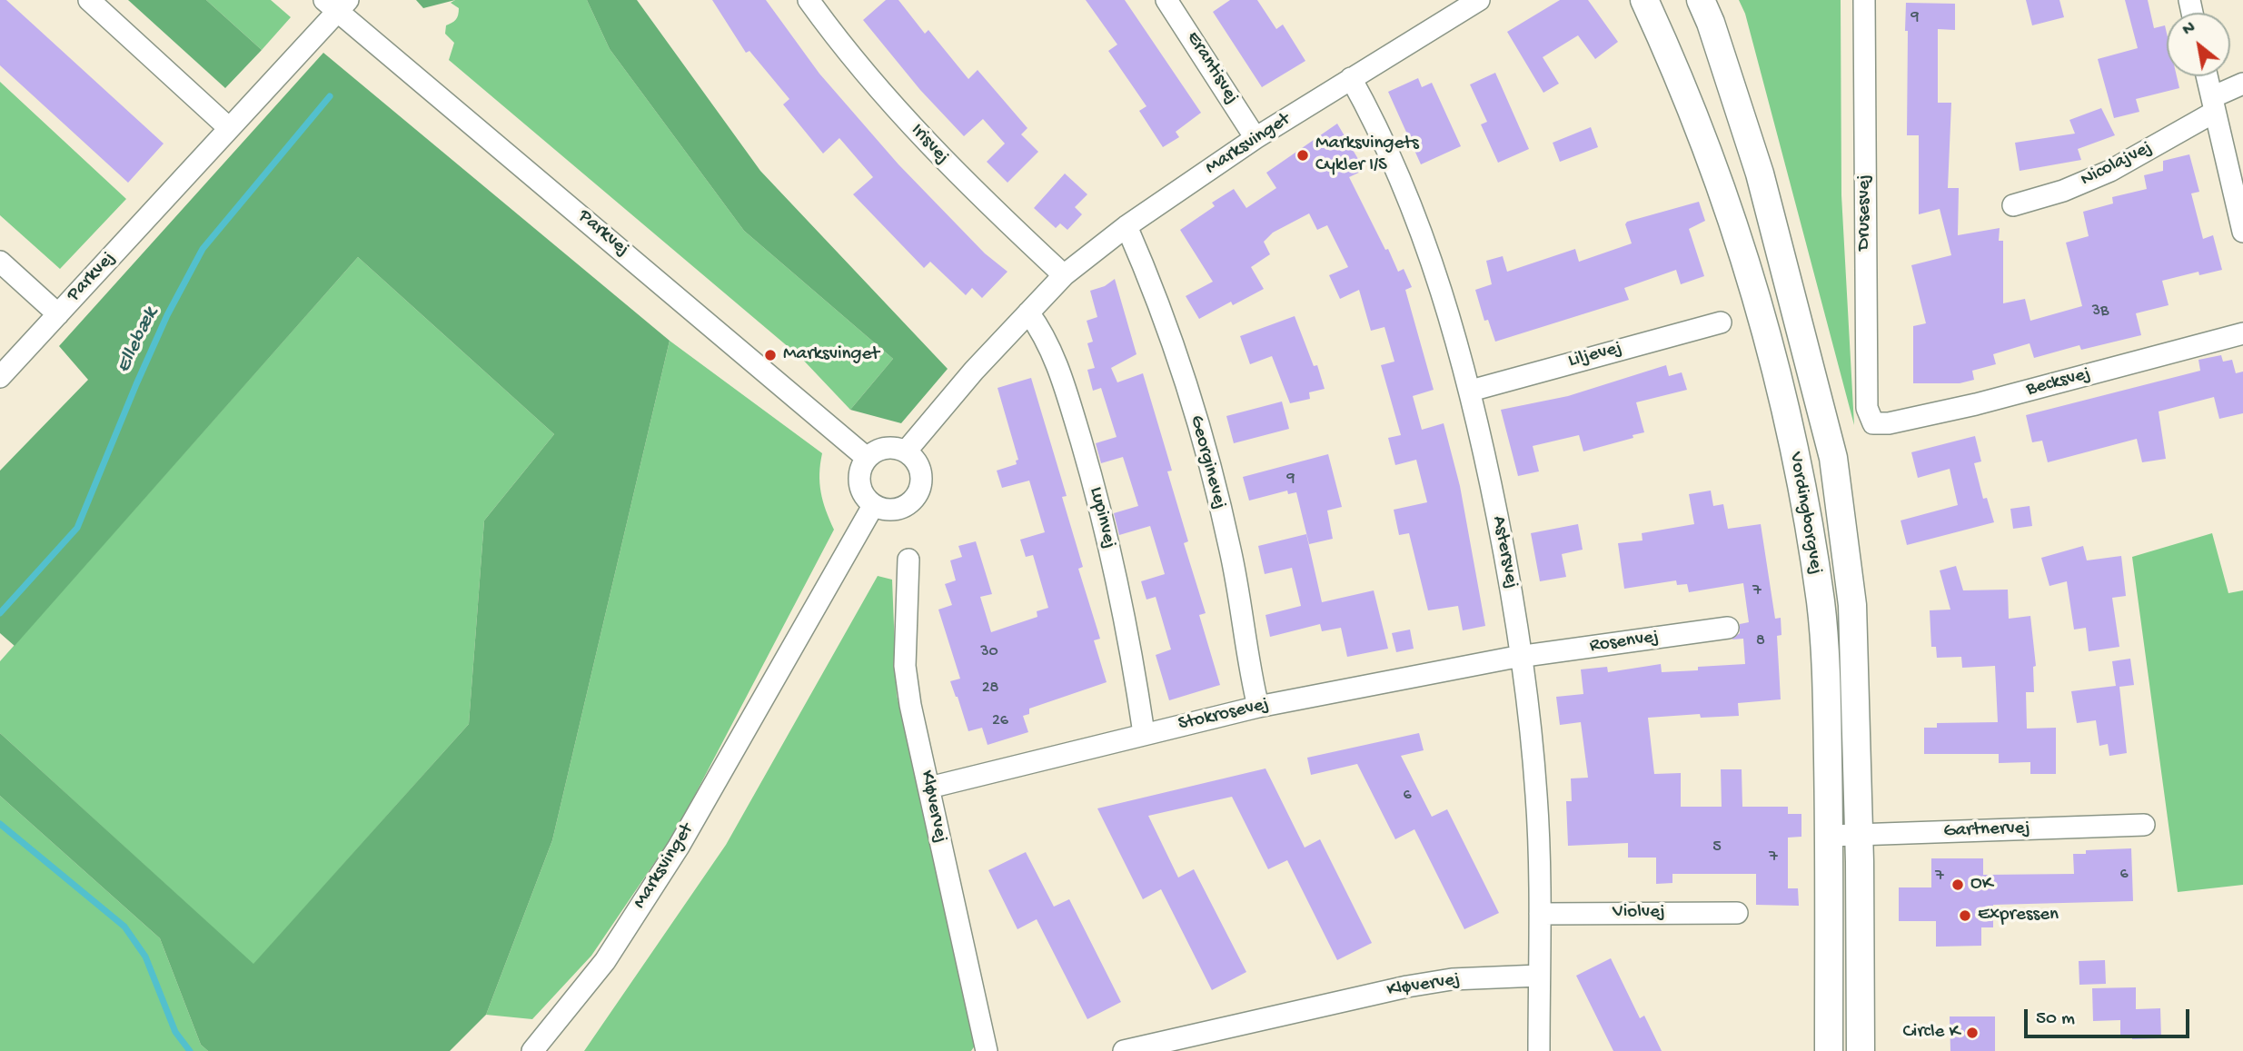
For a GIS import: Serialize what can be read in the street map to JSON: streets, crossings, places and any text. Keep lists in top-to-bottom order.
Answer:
{
  "streets": {
    "main road": ["Vordingborgvej"],
    "street": [
      "Erantisvej",
      "Irisvej",
      "Marksvinget",
      "Nicolajvej",
      "Drusesvej",
      "Parkvej",
      "Liljevej",
      "Becksvej",
      "Georginevej",
      "Lupinvej",
      "Astersvej",
      "Rosenvej",
      "Stokrosevej",
      "Kløvervej",
      "Gartnervej",
      "Violvej"
    ]
  },
  "crossings": [
    ["Erantisvej", "Marksvinget"],
    ["Irisvej", "Marksvinget"],
    ["Marksvinget", "Parkvej"],
    ["Marksvinget", "Georginevej"],
    ["Marksvinget", "Lupinvej"],
    ["Marksvinget", "Astersvej"],
    ["Drusesvej", "Becksvej"],
    ["Liljevej", "Astersvej"],
    ["Georginevej", "Stokrosevej"],
    ["Vordingborgvej", "Gartnervej"],
    ["Lupinvej", "Stokrosevej"],
    ["Astersvej", "Rosenvej"],
    ["Astersvej", "Stokrosevej"],
    ["Astersvej", "Kløvervej"],
    ["Astersvej", "Violvej"],
    ["Rosenvej", "Stokrosevej"],
    ["Stokrosevej", "Kløvervej"]
  ],
  "water": ["Ellebæk"],
  "places": [
    "Marksvingets Cykler I/S",
    "Marksvinget",
    "OK",
    "Expressen",
    "Circle K"
  ],
  "house_numbers": [
    "9",
    "3B",
    "9",
    "7",
    "8",
    "30",
    "28",
    "26",
    "6",
    "5",
    "7",
    "6",
    "7"
  ],
  "scale_bar": "50 m",
  "north": "top left"
}
